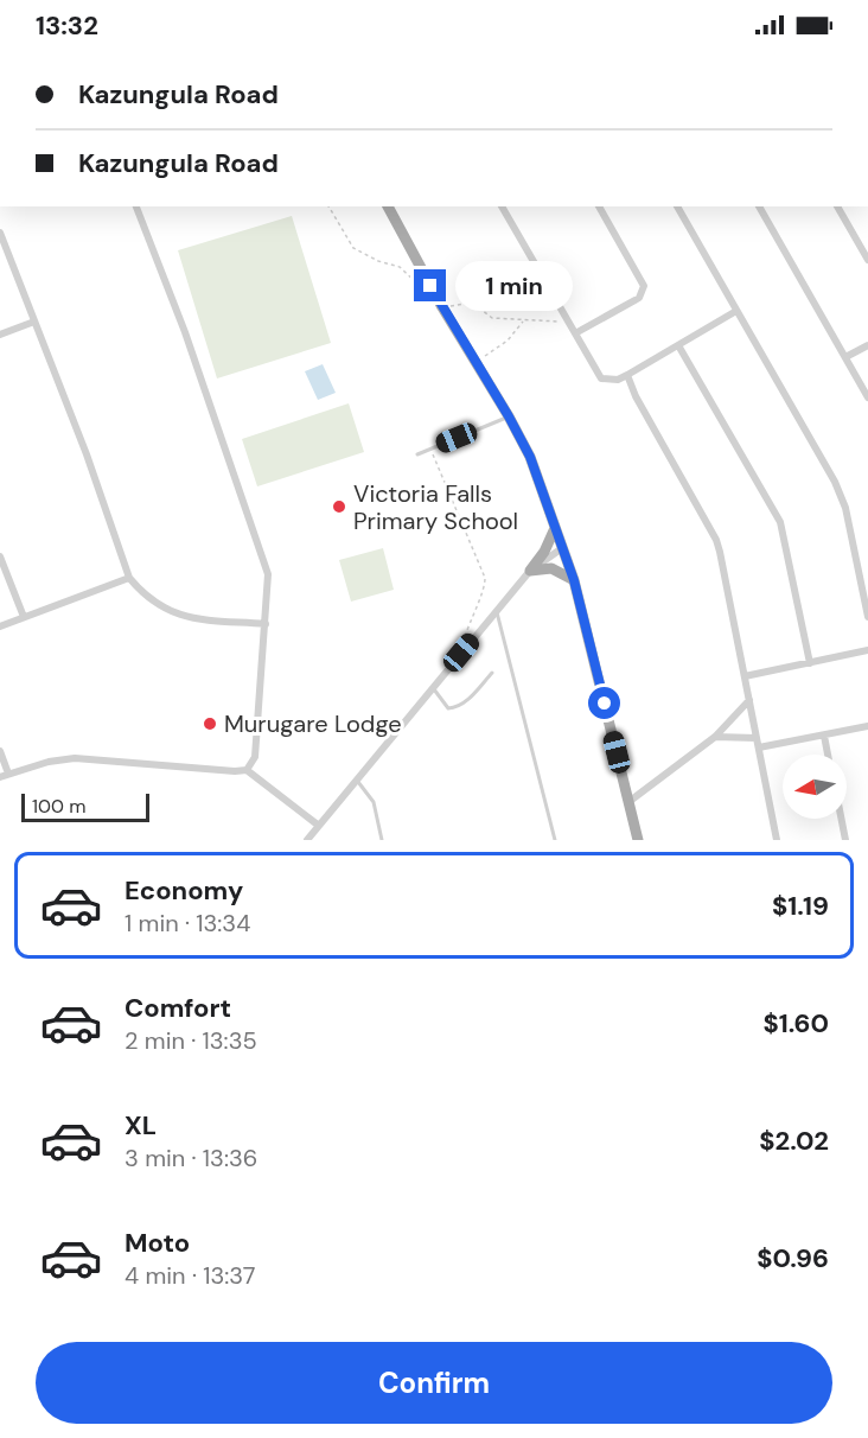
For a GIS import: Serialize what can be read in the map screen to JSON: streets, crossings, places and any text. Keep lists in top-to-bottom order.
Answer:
{
  "places": ["Victoria Falls Primary School", "Murugare Lodge"],
  "scale_bar": "100 m",
  "north": "left",
  "page": {
    "status": "13:32",
    "banner": ["Kazungula Road", "Kazungula Road"],
    "bubble": "1 min",
    "scale": "100 m",
    "list": [
      {
        "name": "Economy",
        "note": "1 min · 13:34",
        "value": "$1.19"
      },
      {
        "name": "Comfort",
        "note": "2 min · 13:35",
        "value": "$1.60"
      },
      {
        "name": "XL",
        "note": "3 min · 13:36",
        "value": "$2.02"
      },
      {
        "name": "Moto",
        "note": "4 min · 13:37",
        "value": "$0.96"
      }
    ],
    "buttons": "Confirm"
  }
}
